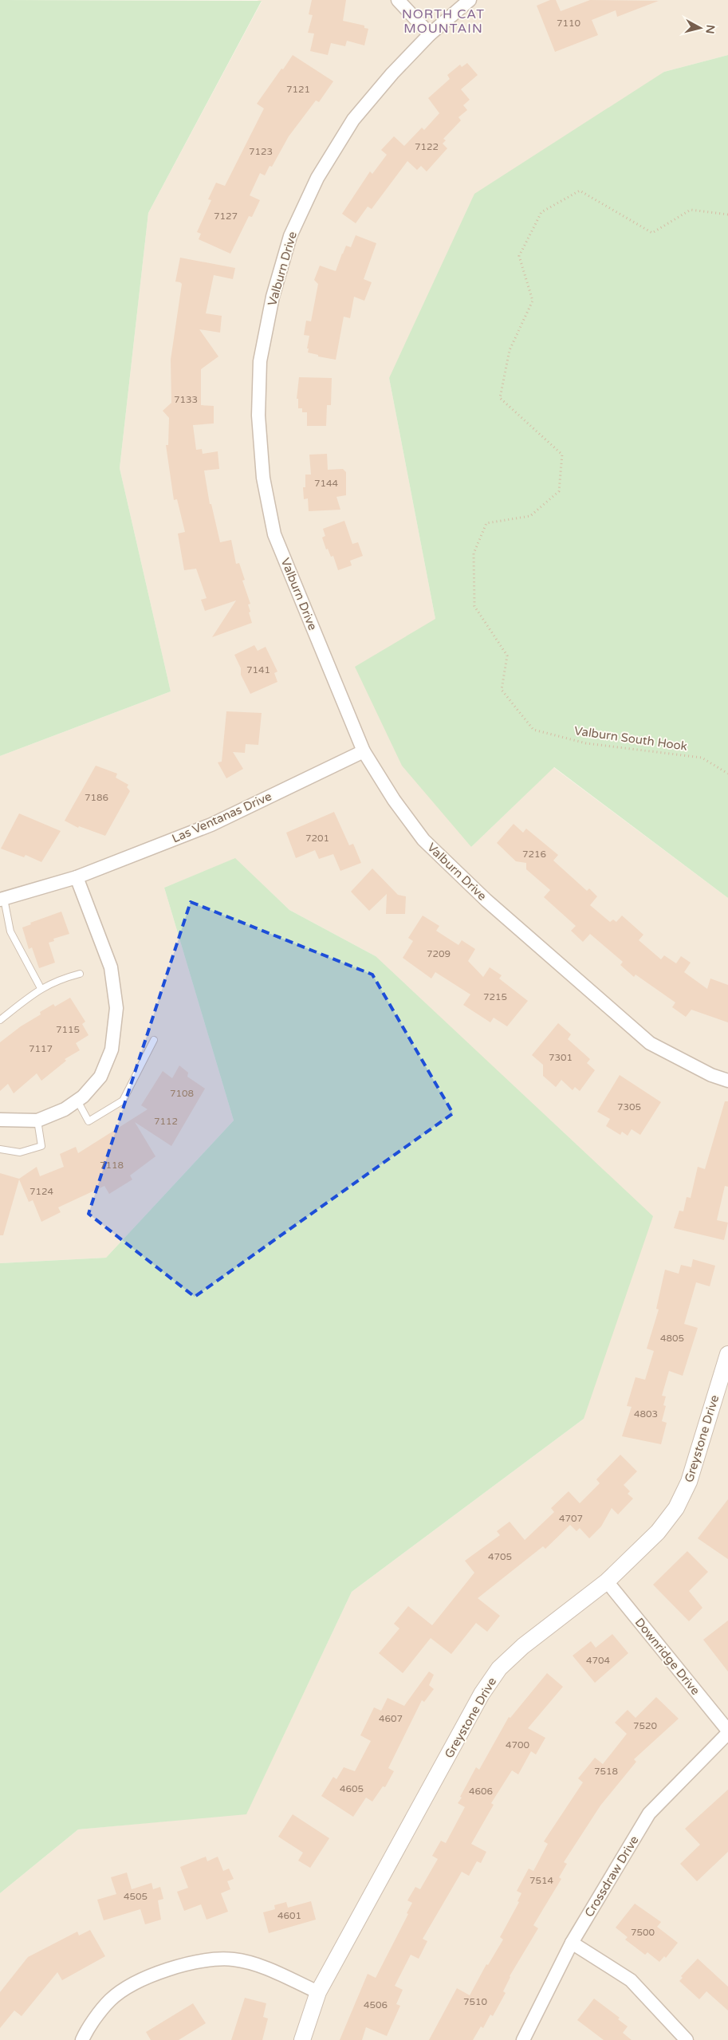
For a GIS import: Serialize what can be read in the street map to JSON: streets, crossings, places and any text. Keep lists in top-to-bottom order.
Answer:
{
  "streets": {
    "street": [
      "Valburn Drive",
      "Las Ventanas Drive",
      "Greystone Drive",
      "Downridge Drive",
      "Crossdraw Drive"
    ],
    "path": ["Valburn South Hook"]
  },
  "crossings": [
    ["Valburn Drive", "Las Ventanas Drive"],
    ["Greystone Drive", "Downridge Drive"],
    ["Downridge Drive", "Crossdraw Drive"]
  ],
  "districts": ["NORTH CAT MOUNTAIN"],
  "house_numbers": [
    "7110",
    "7121",
    "7122",
    "7123",
    "7127",
    "7133",
    "7144",
    "7141",
    "7186",
    "7201",
    "7216",
    "7209",
    "7215",
    "7115",
    "7117",
    "7301",
    "7108",
    "7305",
    "7112",
    "7118",
    "7124",
    "4805",
    "4803",
    "4707",
    "4705",
    "4704",
    "4607",
    "7520",
    "4700",
    "7518",
    "4605",
    "4606",
    "7514",
    "4505",
    "4601",
    "7500",
    "7510",
    "4506"
  ],
  "north": "right"
}
